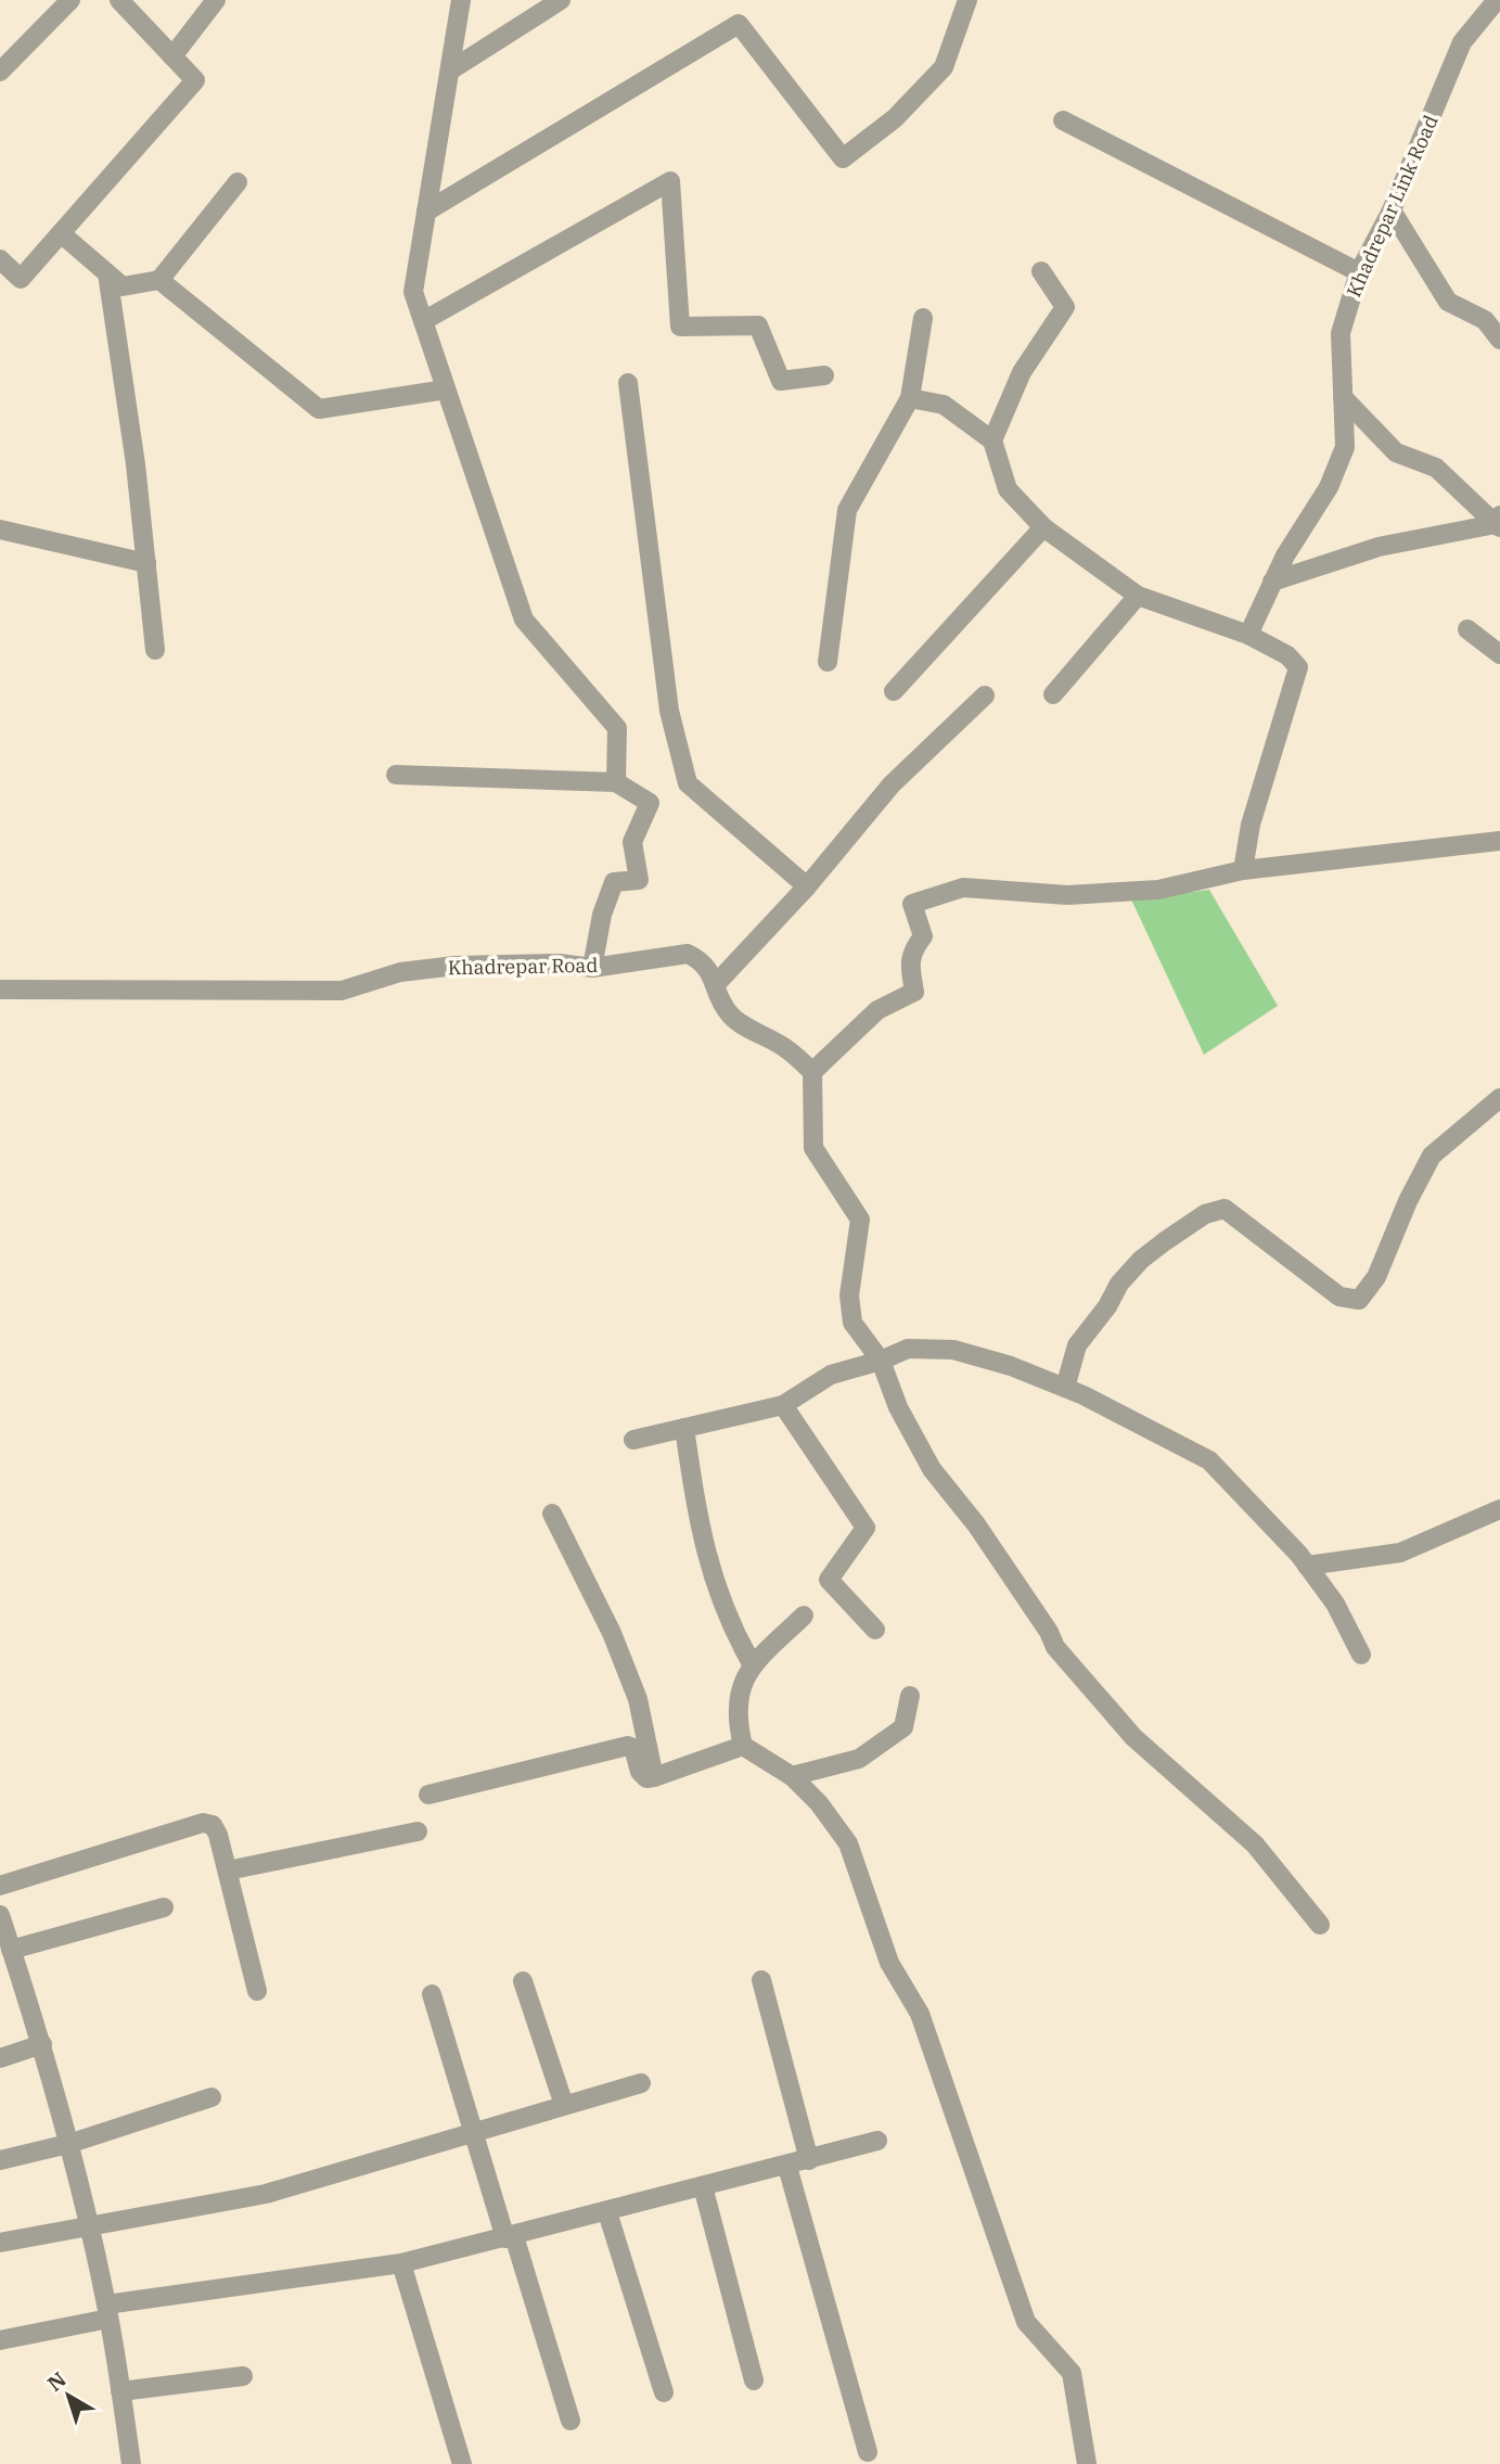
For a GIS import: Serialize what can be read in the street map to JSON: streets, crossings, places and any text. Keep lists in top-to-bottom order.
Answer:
{
  "streets": {
    "street": ["Khadrepar Link Road", "Khadrepar Road"]
  },
  "north": "top left"
}
